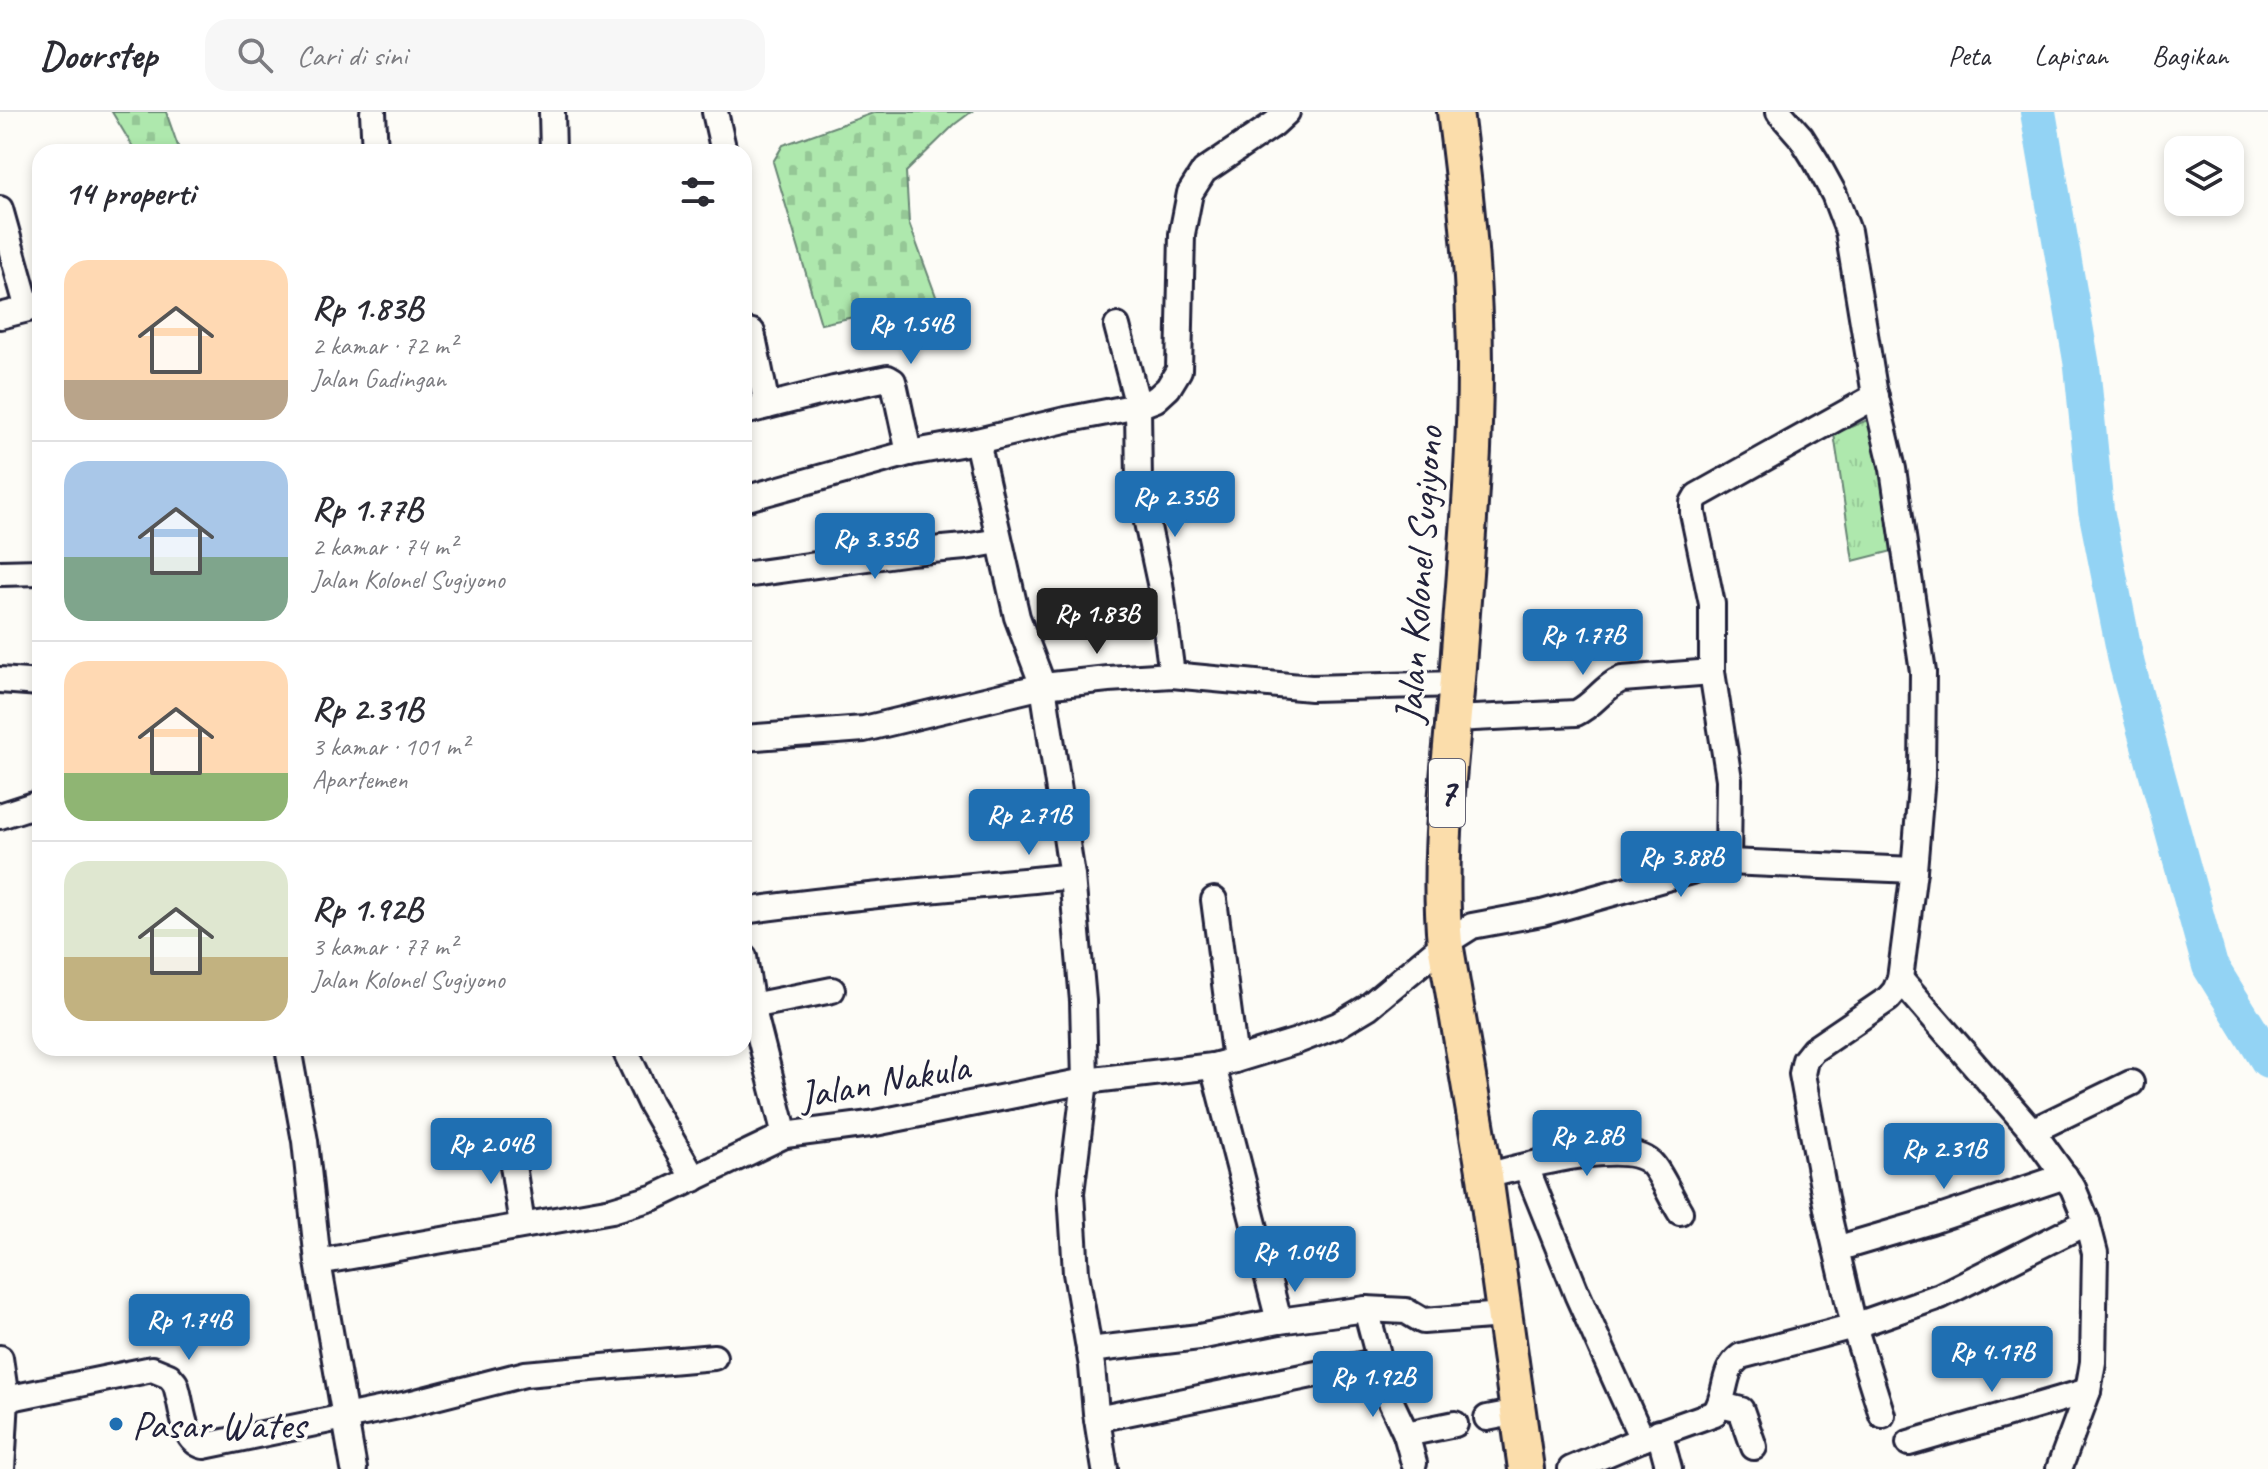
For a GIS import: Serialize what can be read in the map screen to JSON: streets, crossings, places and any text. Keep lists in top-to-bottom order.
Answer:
{
  "streets": {
    "highway": ["Jalan Kolonel Sugiyono", "7"],
    "street": ["Jalan Nakula"]
  },
  "crossings": [
    ["Jalan Kolonel Sugiyono", "Jalan Nakula"]
  ],
  "places": ["Pasar Wates"],
  "page": {
    "header": "Doorstep",
    "search": "Cari di sini",
    "nav": ["Peta", "Lapisan", "Bagikan"],
    "heading": "14 properti",
    "list": [
      {
        "name": "Rp 1.83B",
        "note": "2 kamar · 72 m² · Jalan Gadingan"
      },
      {
        "name": "Rp 1.77B",
        "note": "2 kamar · 74 m² · Jalan Kolonel Sugiyono"
      },
      {
        "name": "Rp 2.31B",
        "note": "3 kamar · 101 m² · Apartemen"
      },
      {
        "name": "Rp 1.92B",
        "note": "3 kamar · 77 m² · Jalan Kolonel Sugiyono"
      }
    ],
    "price": [
      "Rp 1.54B",
      "Rp 2.35B",
      "Rp 3.35B",
      "Rp 1.83B",
      "Rp 1.77B",
      "Rp 2.71B",
      "Rp 3.88B",
      "Rp 2.8B",
      "Rp 2.04B",
      "Rp 2.31B",
      "Rp 1.04B",
      "Rp 1.74B",
      "Rp 4.17B",
      "Rp 1.92B"
    ]
  }
}
